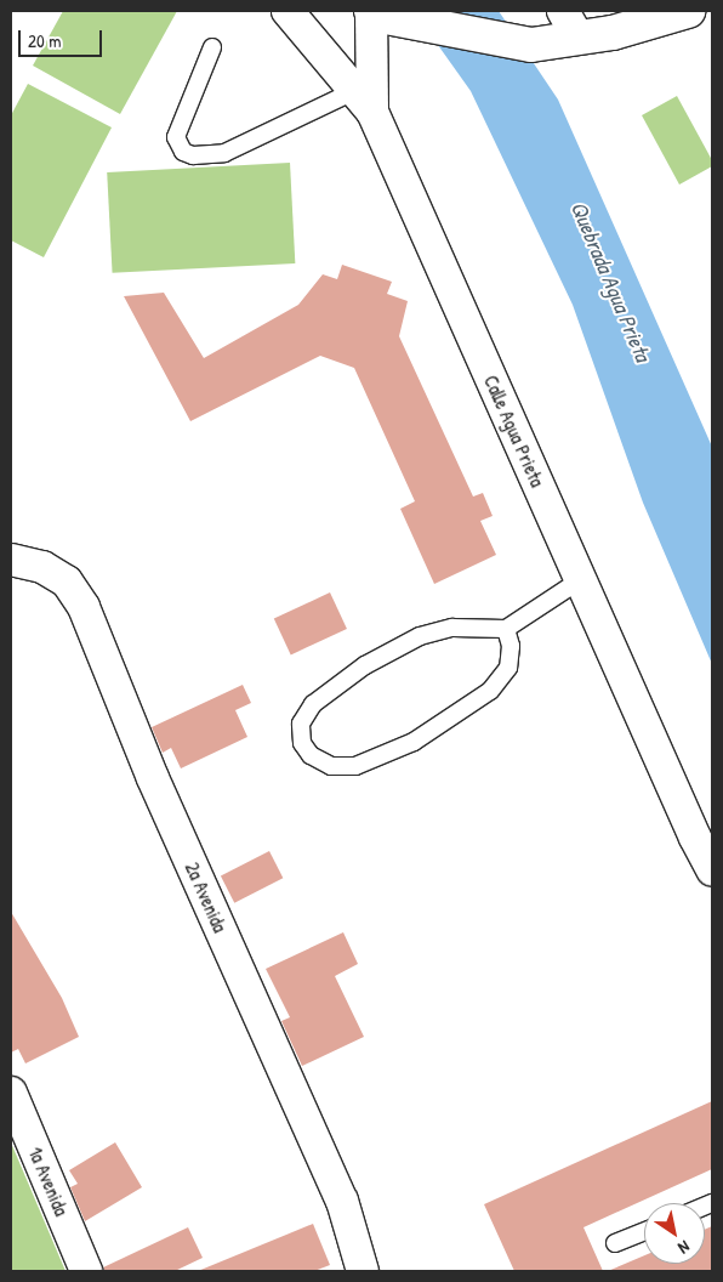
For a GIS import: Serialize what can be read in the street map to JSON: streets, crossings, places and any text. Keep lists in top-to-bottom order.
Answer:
{
  "streets": {
    "street": ["Calle Agua Prieta", "2a Avenida", "1a Avenida"]
  },
  "water": ["Quebrada Agua Prieta"],
  "scale_bar": "20 m",
  "north": "bottom right"
}
